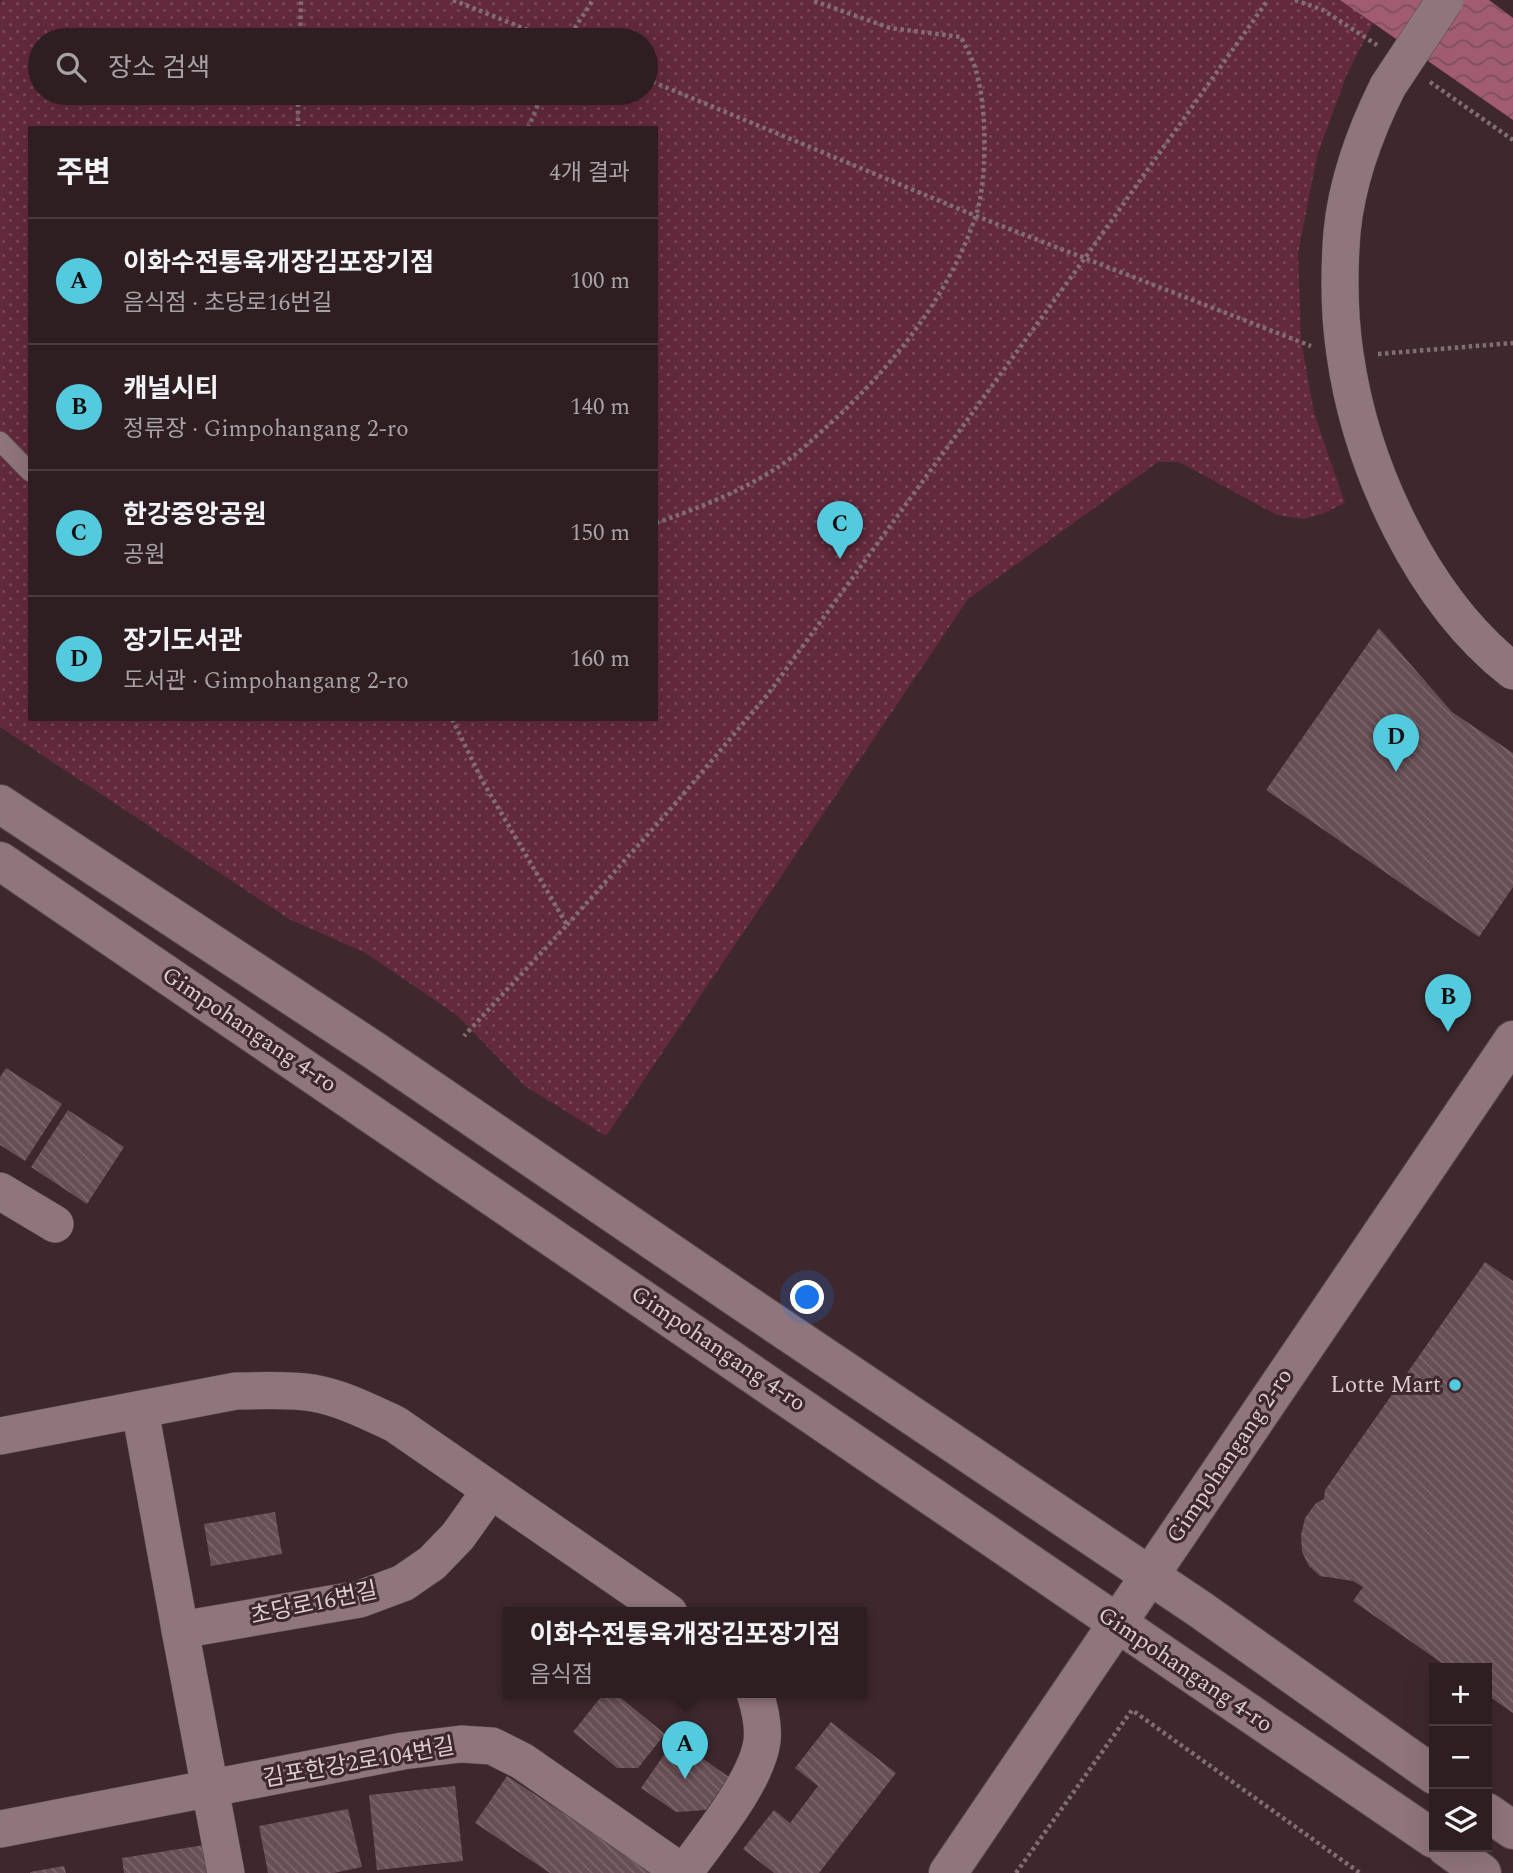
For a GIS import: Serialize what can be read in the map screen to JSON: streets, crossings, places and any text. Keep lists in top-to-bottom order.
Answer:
{
  "streets": {
    "street": [
      "Gimpohangang 4-ro",
      "Gimpohangang 2-ro",
      "초당로16번길",
      "김포한강2로104번길"
    ]
  },
  "crossings": [
    ["Gimpohangang 4-ro", "Gimpohangang 2-ro"]
  ],
  "places": ["Lotte Mart"],
  "page": {
    "search": "장소 검색",
    "heading": ["주변", "4개 결과"],
    "list": [
      {
        "mark": "A",
        "name": "이화수전통육개장김포장기점",
        "note": "음식점 · 초당로16번길",
        "value": "100 m"
      },
      {
        "mark": "B",
        "name": "캐널시티",
        "note": "정류장 · Gimpohangang 2-ro",
        "value": "140 m"
      },
      {
        "mark": "C",
        "name": "한강중앙공원",
        "note": "공원",
        "value": "150 m"
      },
      {
        "mark": "D",
        "name": "장기도서관",
        "note": "도서관 · Gimpohangang 2-ro",
        "value": "160 m"
      }
    ],
    "pins": [
      "C",
      "D",
      "B",
      "A"
    ],
    "popup": ["이화수전통육개장김포장기점", "음식점"],
    "map_buttons": ["+", "−"]
  }
}
